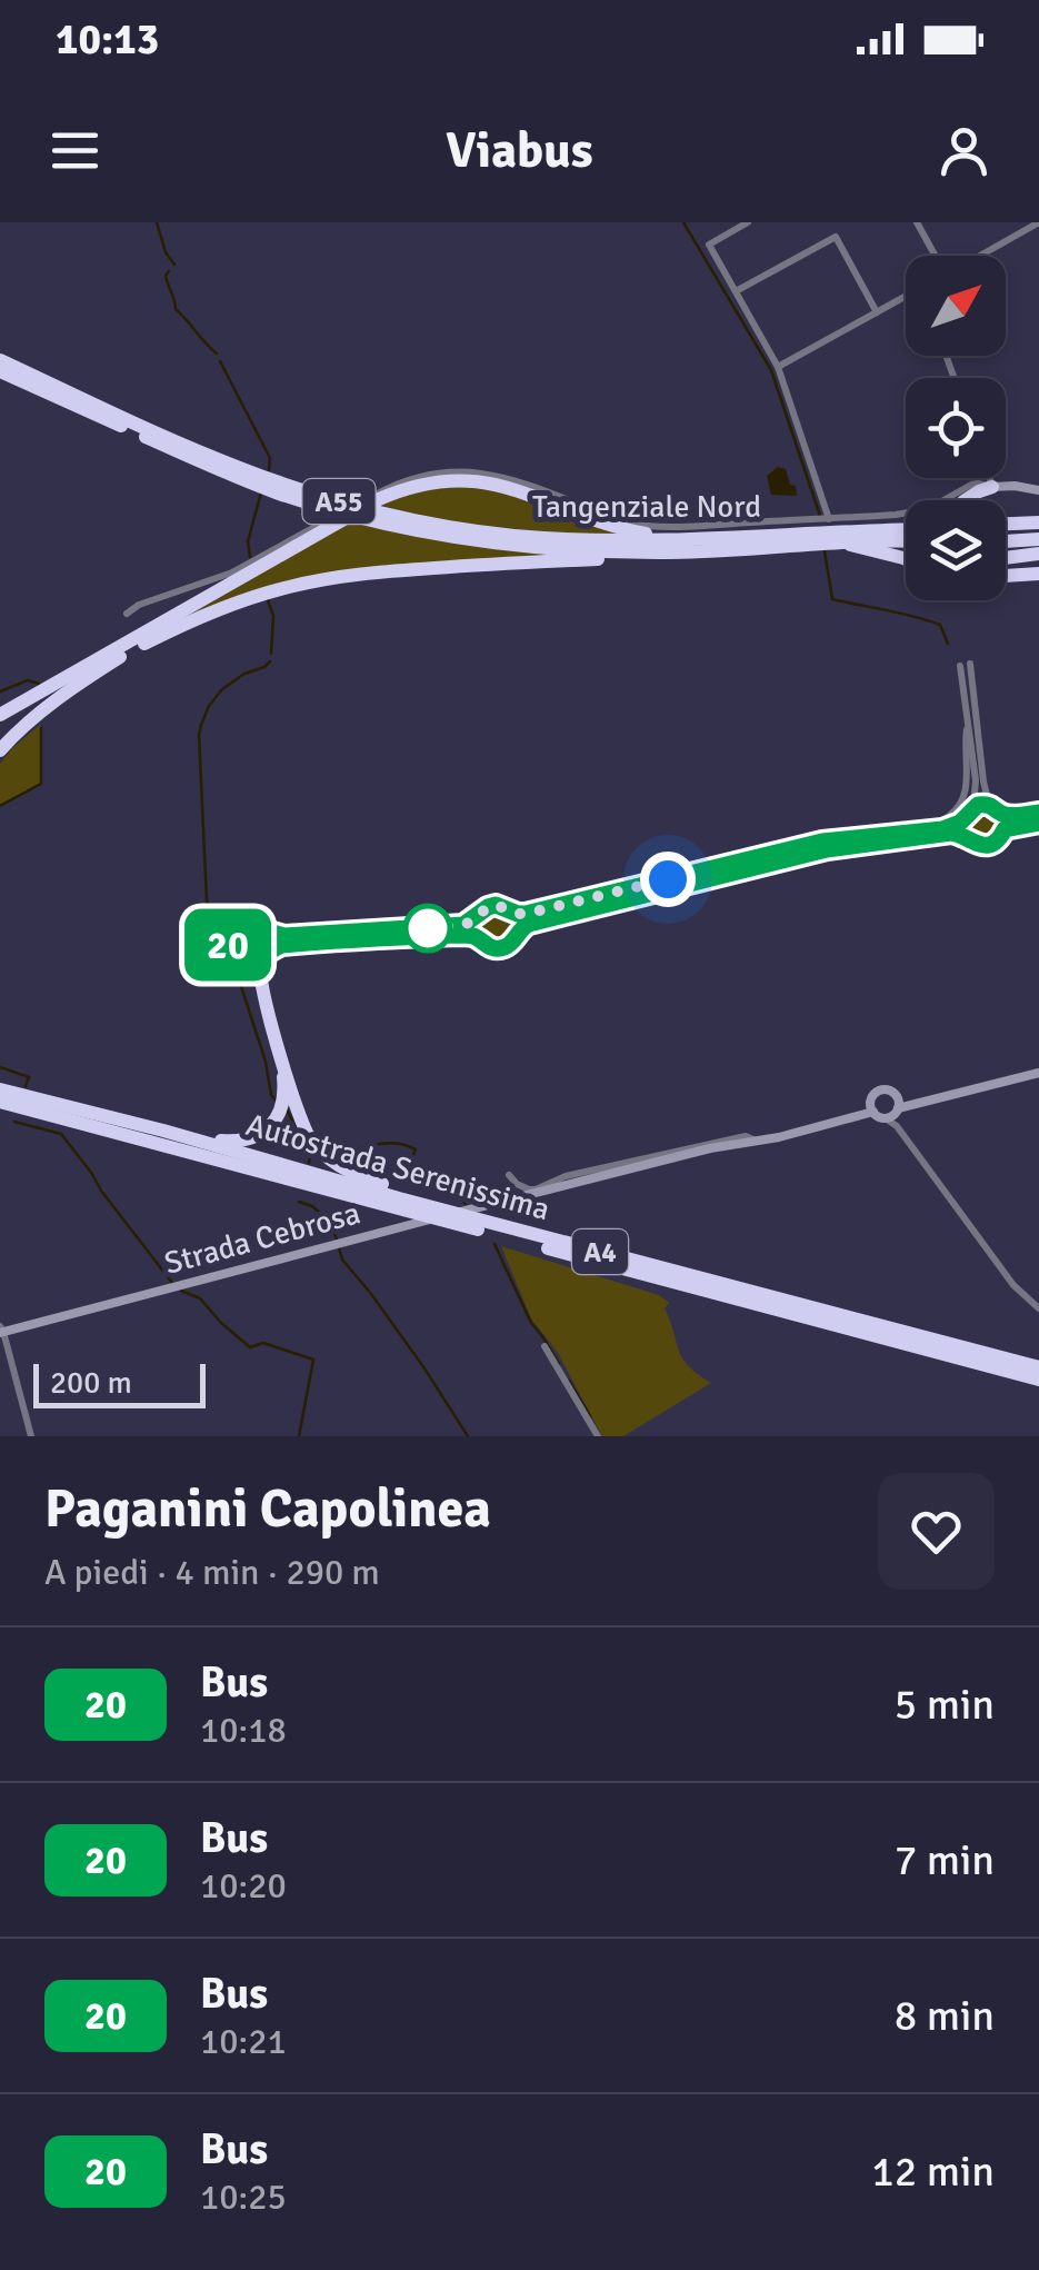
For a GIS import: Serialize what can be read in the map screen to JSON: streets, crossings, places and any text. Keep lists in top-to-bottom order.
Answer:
{
  "streets": {
    "highway": [
      "A55",
      "Tangenziale Nord",
      "Autostrada Serenissima",
      "A4"
    ],
    "street": ["Strada Cebrosa"]
  },
  "crossings": [
    ["A55", "Tangenziale Nord"]
  ],
  "lines": ["bus line 20"],
  "scale_bar": "200 m",
  "north": "top right",
  "page": {
    "status": "10:13",
    "header": "Viabus",
    "on_map": "20",
    "scale": "200 m",
    "heading": ["Paganini Capolinea", "A piedi · 4 min · 290 m"],
    "list": [
      {
        "mark": "20",
        "name": "Bus",
        "note": "10:18",
        "value": "5 min"
      },
      {
        "mark": "20",
        "name": "Bus",
        "note": "10:20",
        "value": "7 min"
      },
      {
        "mark": "20",
        "name": "Bus",
        "note": "10:21",
        "value": "8 min"
      },
      {
        "mark": "20",
        "name": "Bus",
        "note": "10:25",
        "value": "12 min"
      }
    ]
  }
}
